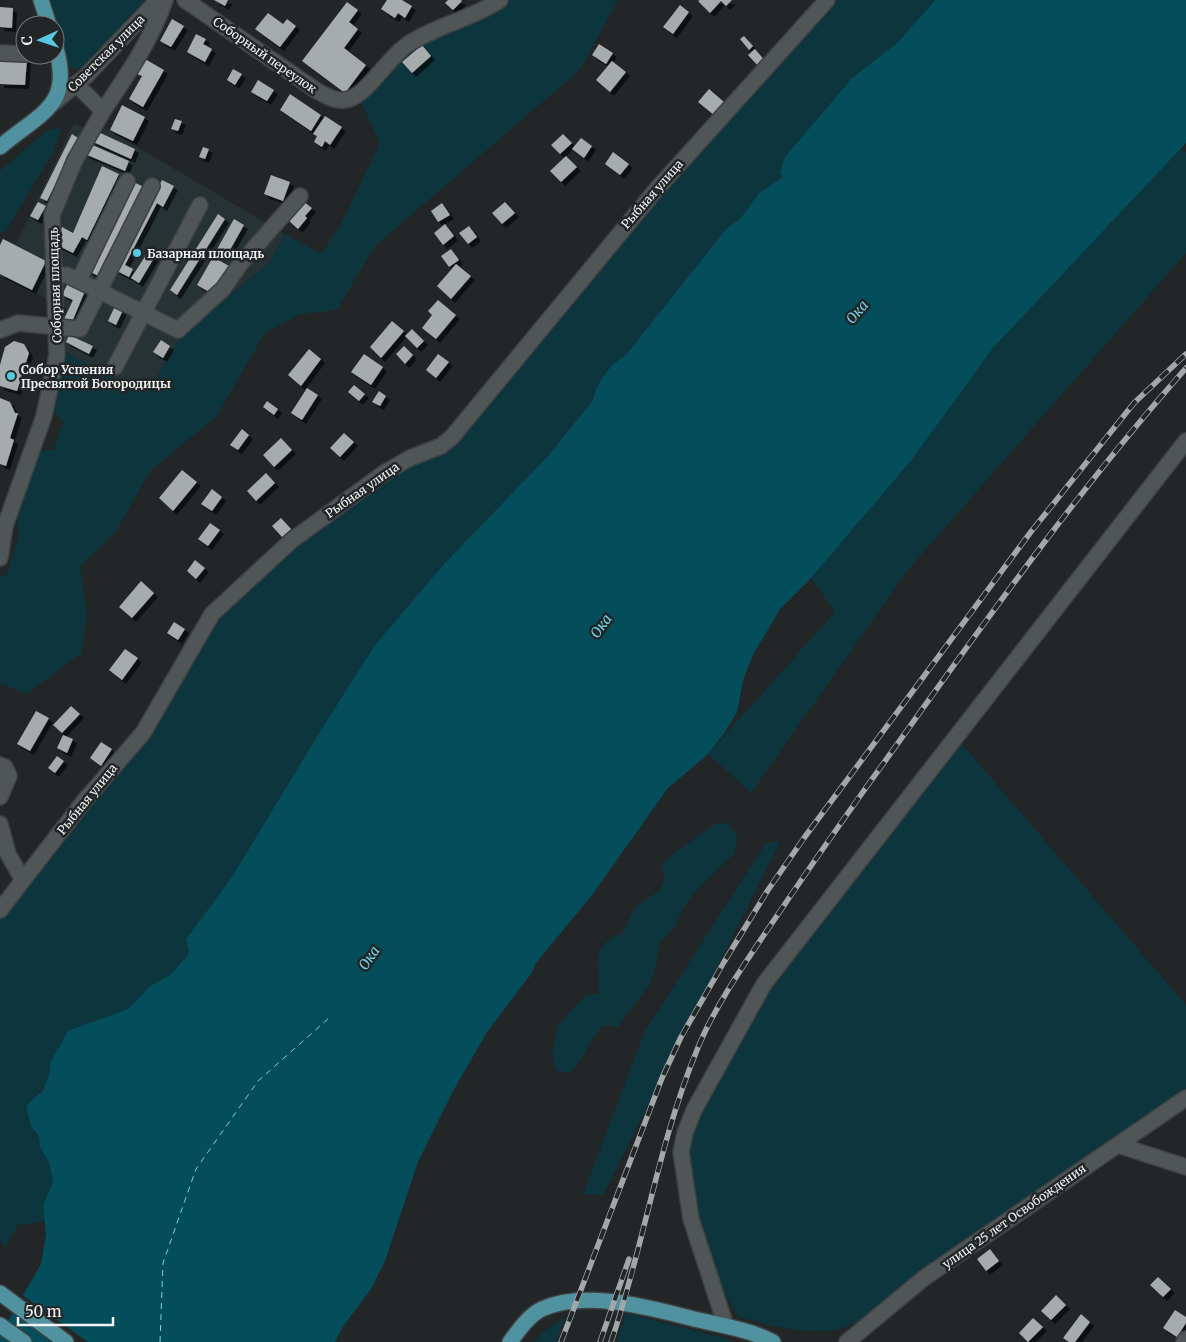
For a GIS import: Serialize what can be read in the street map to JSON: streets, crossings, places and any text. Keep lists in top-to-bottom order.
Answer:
{
  "streets": {
    "street": [
      "Советская улица",
      "Соборный переулок",
      "Рыбная улица",
      "Соборная площадь",
      "улица 25 лет Освобождения"
    ]
  },
  "water": ["Ока"],
  "places": ["Базарная площадь", "Собор Успения Пресвятой Богородицы"],
  "scale_bar": "50 m",
  "north": "left"
}
